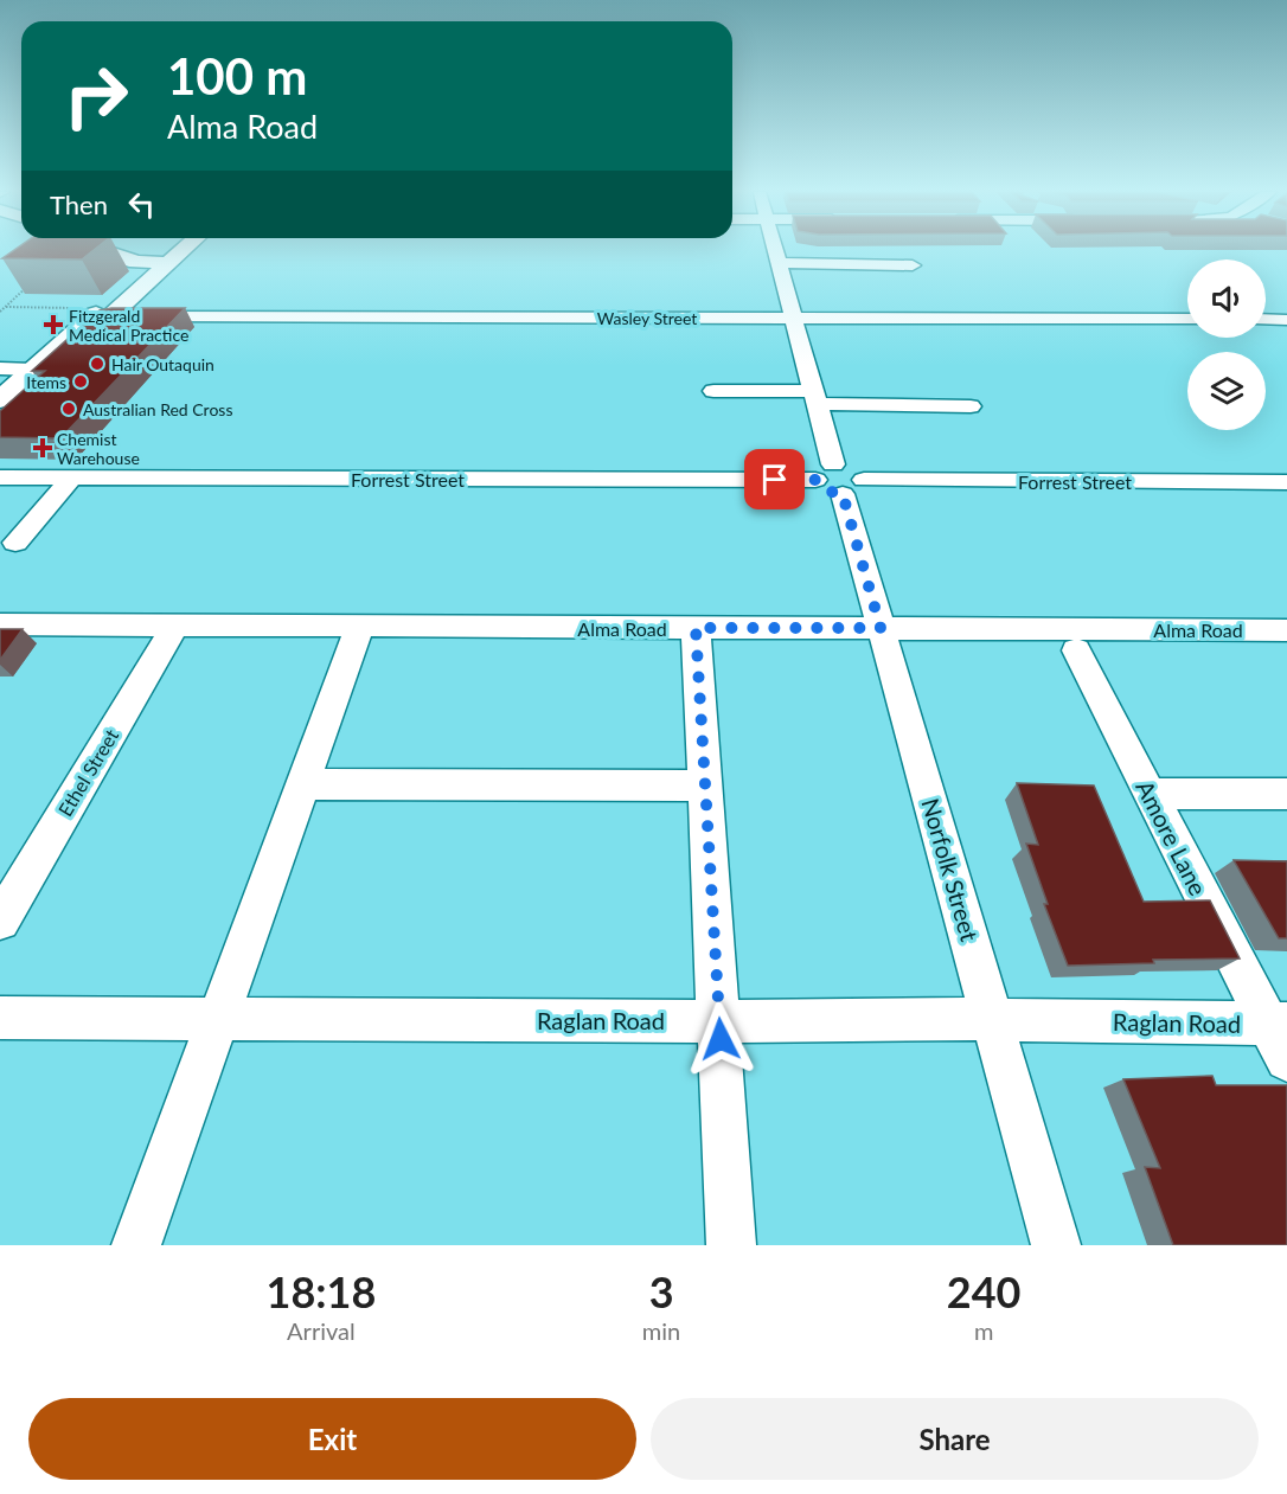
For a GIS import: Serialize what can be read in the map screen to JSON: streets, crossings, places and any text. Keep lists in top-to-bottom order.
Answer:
{
  "streets": {
    "street": [
      "Wasley Street",
      "Forrest Street",
      "Alma Road",
      "Ethel Street",
      "Amore Lane",
      "Norfolk Street",
      "Raglan Road"
    ]
  },
  "crossings": [
    ["Wasley Street", "Norfolk Street"],
    ["Forrest Street", "Norfolk Street"],
    ["Alma Road", "Ethel Street"],
    ["Alma Road", "Norfolk Street"],
    ["Amore Lane", "Raglan Road"],
    ["Norfolk Street", "Raglan Road"]
  ],
  "places": {
    "health": ["Fitzgerald Medical Practice", "Chemist Warehouse"],
    "other": ["Hair Outaquin", "Items", "Australian Red Cross"]
  },
  "page": {
    "turn": ["100 m", "Alma Road"],
    "then": "Then",
    "eta": [
      "18:18",
      "Arrival",
      "3",
      "min",
      "240",
      "m"
    ],
    "buttons": ["Exit", "Share"]
  }
}
